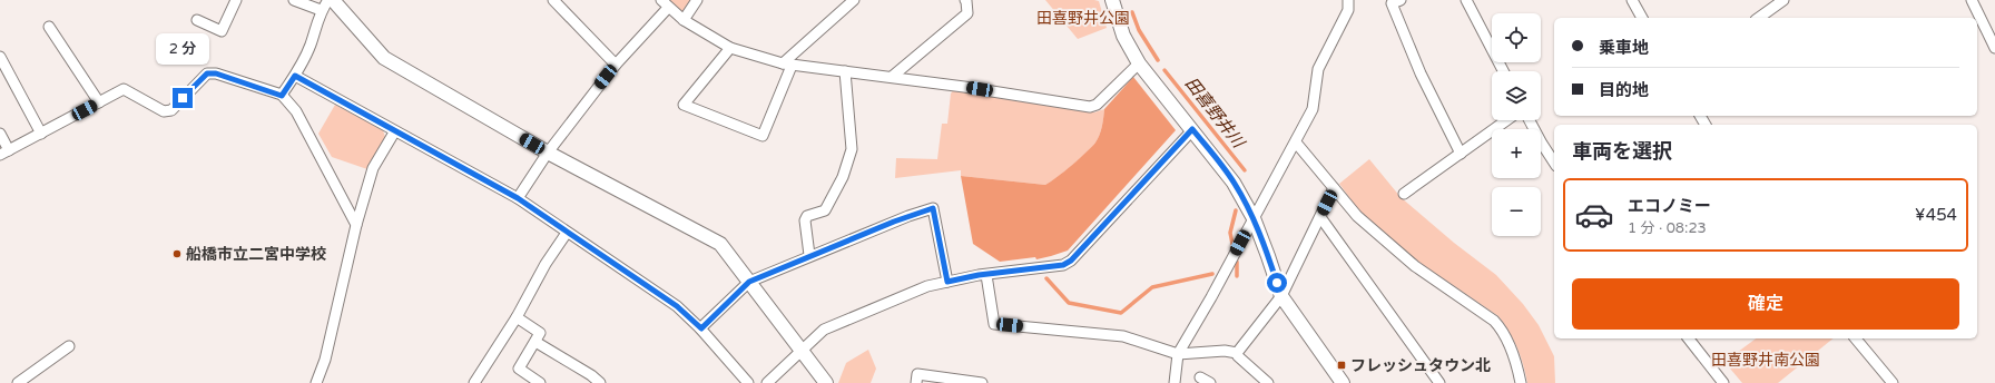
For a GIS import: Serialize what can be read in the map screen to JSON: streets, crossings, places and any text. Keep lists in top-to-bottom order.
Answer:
{
  "water": ["田喜野井川"],
  "parks": ["田喜野井公園", "田喜野井南公園"],
  "places": {
    "other": ["船橋市立二宮中学校"],
    "transit": ["フレッシュタウン北"]
  },
  "page": {
    "map_buttons": ["+", "−"],
    "banner": ["乗車地", "目的地"],
    "bubble": "2 分",
    "heading": "車両を選択",
    "list": [
      {
        "name": "エコノミー",
        "note": "1 分 · 08:23",
        "value": "¥454"
      }
    ],
    "buttons": "確定"
  }
}
